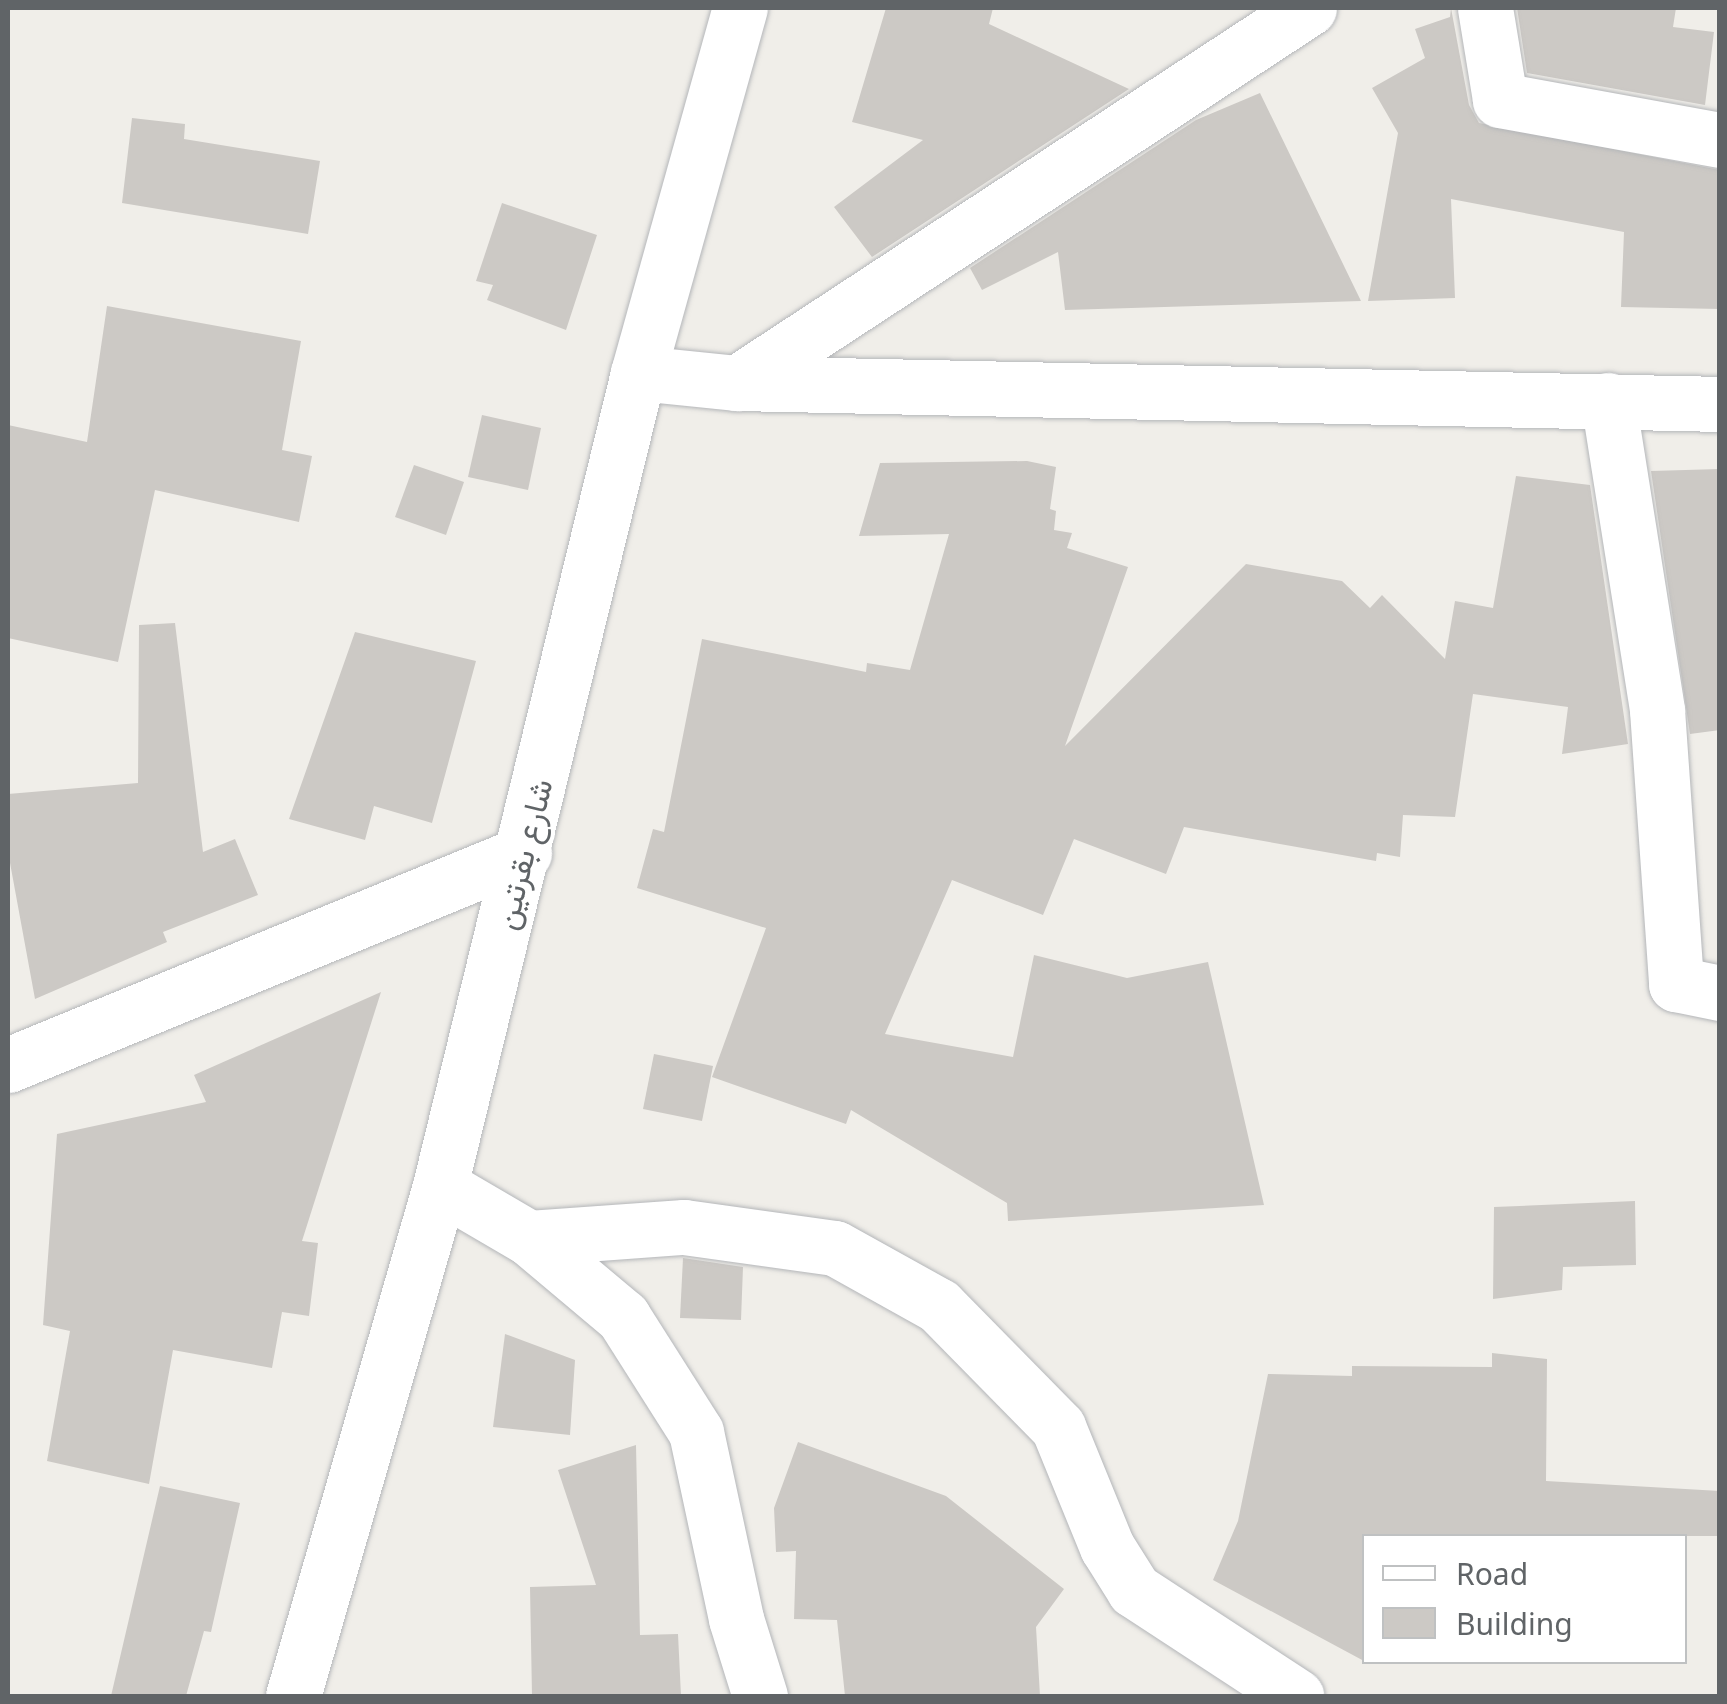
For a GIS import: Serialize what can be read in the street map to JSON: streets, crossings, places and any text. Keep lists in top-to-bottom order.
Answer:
{
  "streets": {
    "street": ["شارع بقرتين"]
  },
  "legend": ["Road", "Building"]
}
